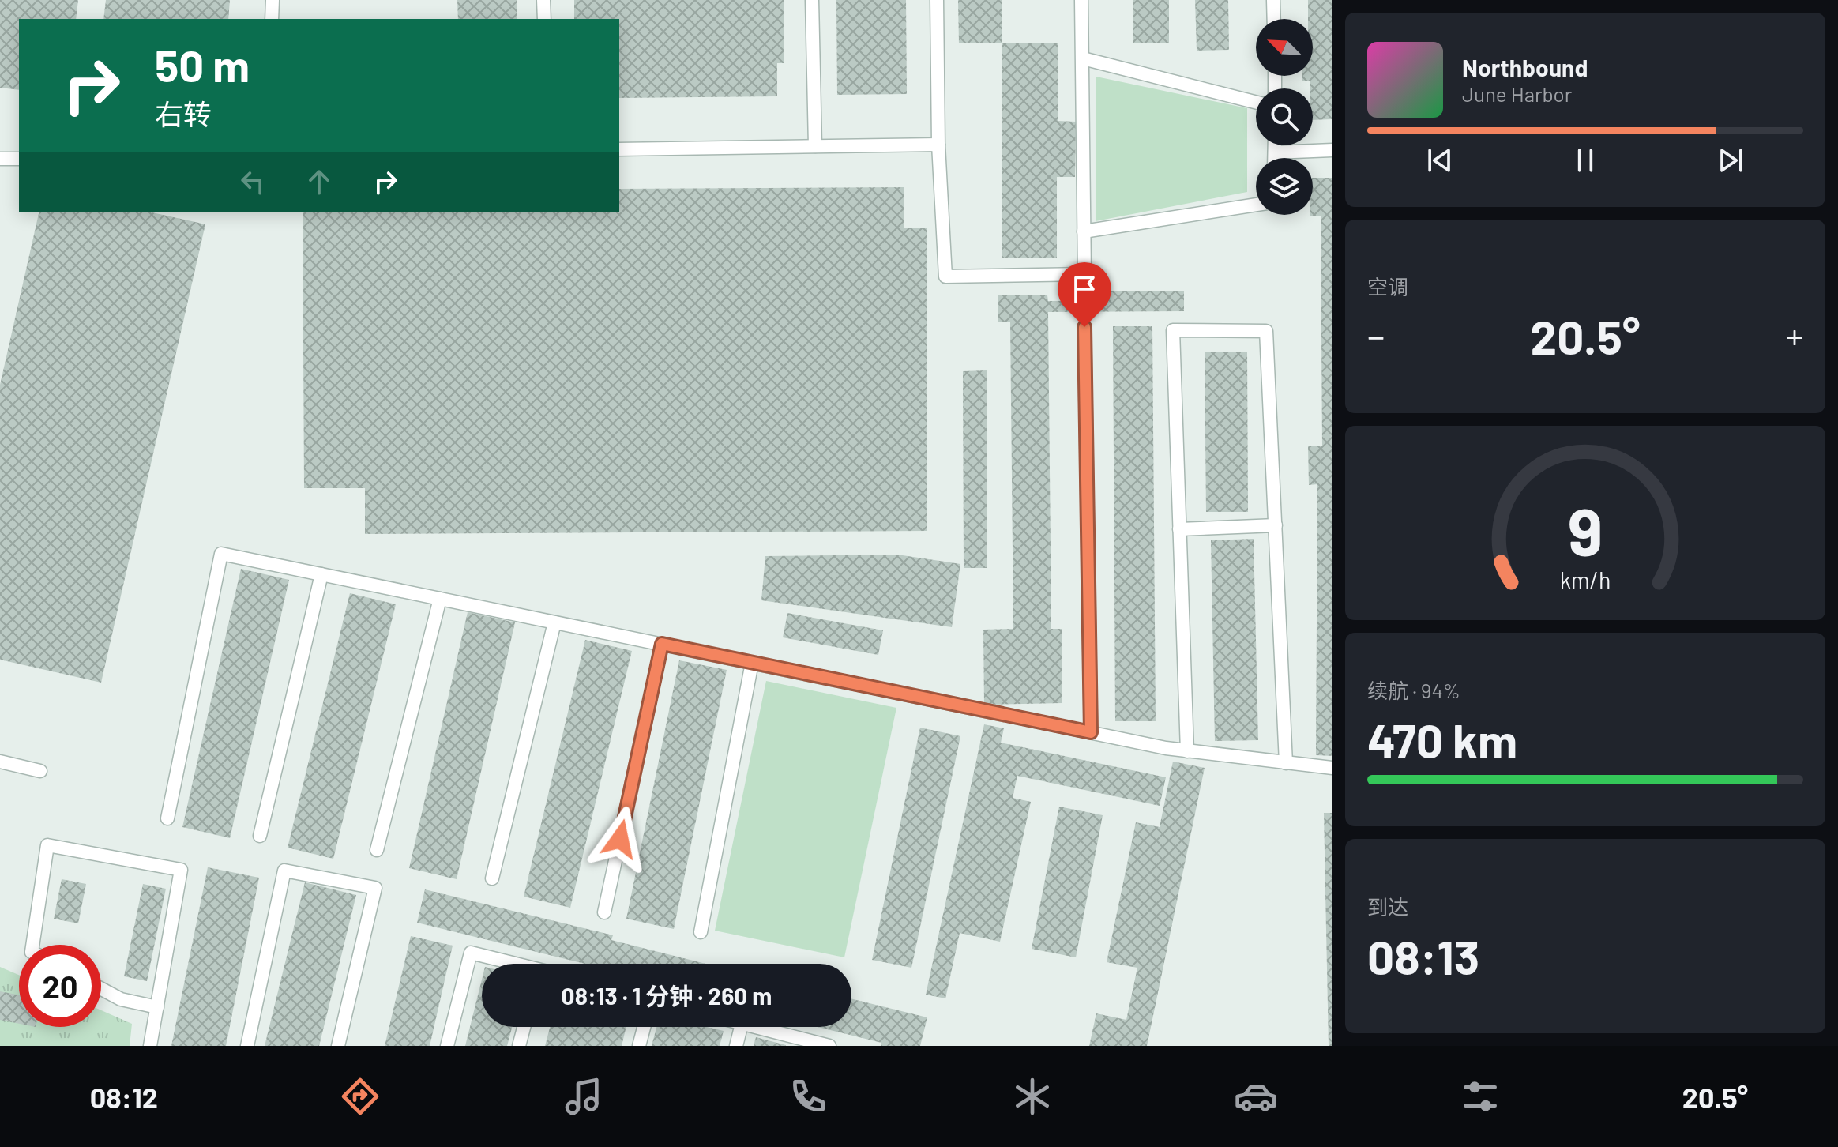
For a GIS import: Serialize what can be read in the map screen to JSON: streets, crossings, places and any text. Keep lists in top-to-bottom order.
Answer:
{
  "north": "top left",
  "page": {
    "turn": ["50 m", "右转"],
    "song": ["Northbound", "June Harbor"],
    "tile": [
      "空调",
      ["续航 · 94%", "470 km"],
      ["到达", "08:13"]
    ],
    "heat": ["−", "20.5°", "+"],
    "limit": "20",
    "trip": "08:13 · 1 分钟 · 260 m",
    "tabs": ["08:12", "20.5°"],
    "gauge": ["9", "km/h"]
  }
}
